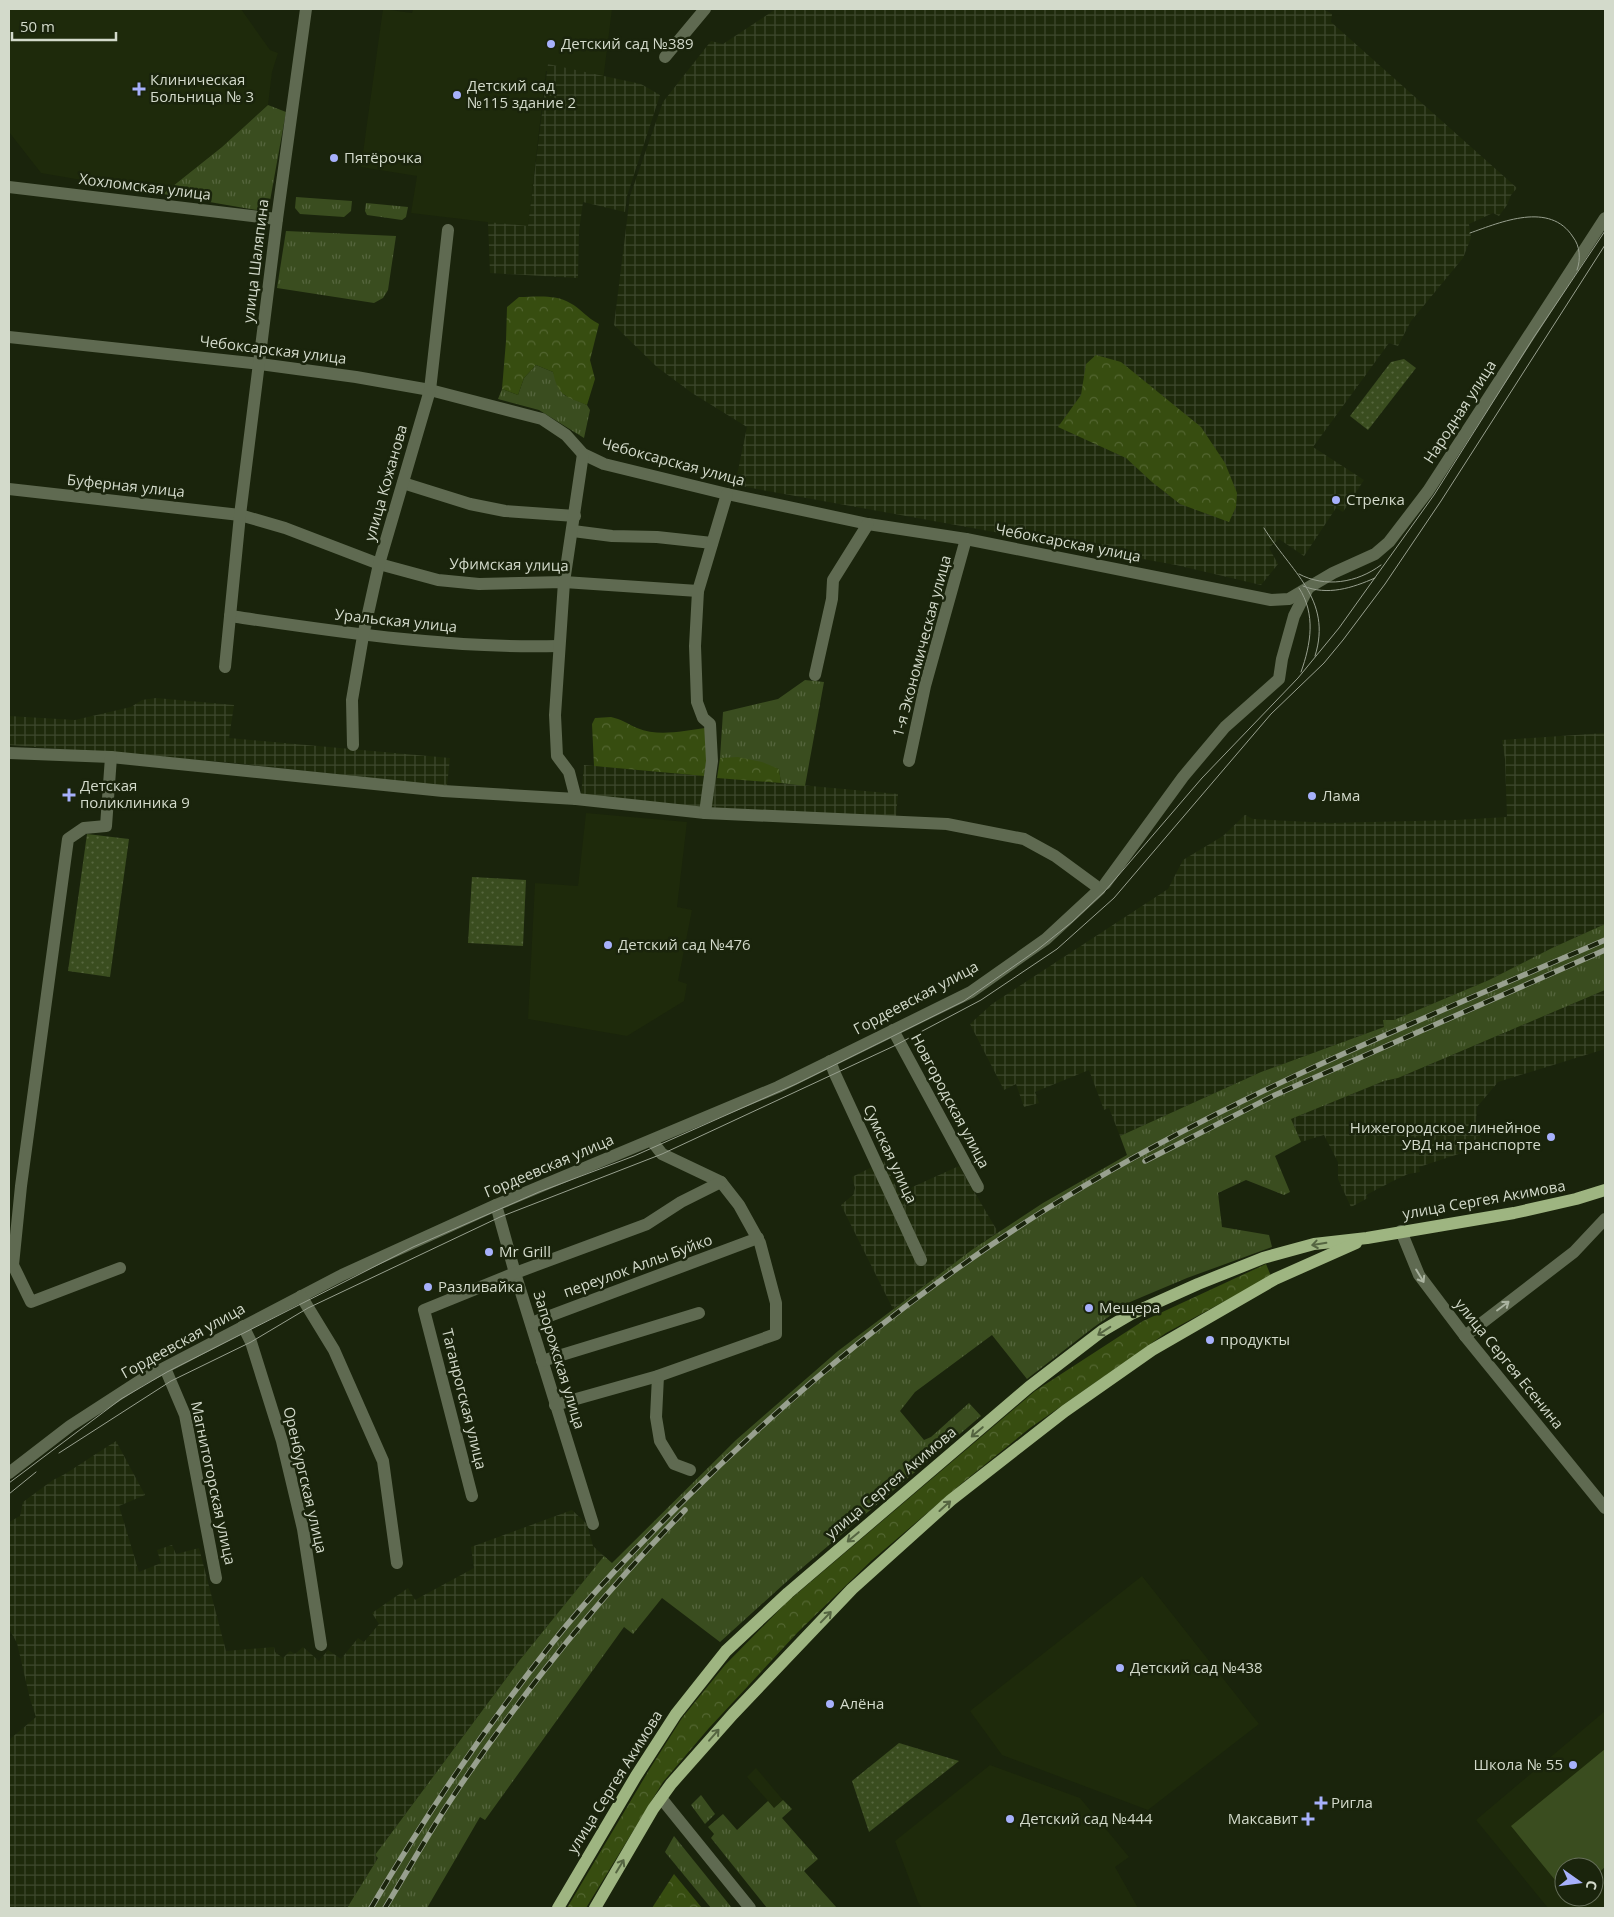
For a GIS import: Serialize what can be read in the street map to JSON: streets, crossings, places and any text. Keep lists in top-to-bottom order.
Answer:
{
  "streets": {
    "main road": ["улица Сергея Акимова"],
    "street": [
      "Хохломская улица",
      "улица Шаляпина",
      "Чебоксарская улица",
      "Народная улица",
      "улица Кожанова",
      "Буферная улица",
      "Уфимская улица",
      "Уральская улица",
      "1-я Экономическая улица",
      "Гордеевская улица",
      "Новгородская улица",
      "Сумская улица",
      "переулок Аллы Буйко",
      "Запорожская улица",
      "улица Сергея Есенина",
      "Таганрогская улица",
      "Оренбургская улица",
      "Магнитогорская улица"
    ]
  },
  "crossings": [
    ["Хохломская улица", "улица Шаляпина"],
    ["улица Шаляпина", "Чебоксарская улица"],
    ["улица Шаляпина", "Буферная улица"],
    ["улица Шаляпина", "Уфимская улица"],
    ["улица Шаляпина", "Уральская улица"],
    ["Чебоксарская улица", "Народная улица"],
    ["Чебоксарская улица", "улица Кожанова"],
    ["Чебоксарская улица", "1-я Экономическая улица"],
    ["Чебоксарская улица", "Гордеевская улица"],
    ["Народная улица", "Гордеевская улица"],
    ["улица Кожанова", "Уфимская улица"],
    ["улица Кожанова", "Уральская улица"],
    ["Буферная улица", "Уфимская улица"],
    ["Гордеевская улица", "Новгородская улица"],
    ["Гордеевская улица", "Сумская улица"],
    ["Гордеевская улица", "Запорожская улица"],
    ["Гордеевская улица", "Оренбургская улица"],
    ["Гордеевская улица", "Магнитогорская улица"],
    ["улица Сергея Акимова", "улица Сергея Есенина"],
    ["переулок Аллы Буйко", "Запорожская улица"],
    ["Запорожская улица", "Таганрогская улица"]
  ],
  "one_way": ["улица Сергея Есенина"],
  "places": {
    "other": [
      "Детский сад №389",
      "Детский сад №115 здание 2",
      "Пятёрочка",
      "Стрелка",
      "Лама",
      "Детский сад №476",
      "Нижегородское линейное УВД на транспорте",
      "Mr Grill",
      "Разливайка",
      "Мещера",
      "продукты",
      "Детский сад №438",
      "Алёна",
      "Школа № 55",
      "Детский сад №444"
    ],
    "health": [
      "Клиническая Больница № 3",
      "Детская поликлиника 9",
      "Ригла",
      "Максавит"
    ]
  },
  "scale_bar": "50 m",
  "north": "right"
}
